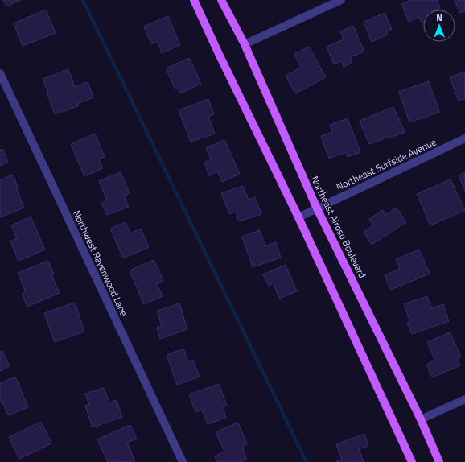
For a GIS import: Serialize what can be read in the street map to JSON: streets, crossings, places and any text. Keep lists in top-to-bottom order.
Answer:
{
  "streets": {
    "main road": ["Northeast Airoso Boulevard"],
    "street": ["Northeast Surfside Avenue", "Northwest Ravenwood Lane"]
  },
  "crossings": [
    ["Northeast Surfside Avenue", "Northeast Airoso Boulevard"]
  ],
  "north": "top"
}
